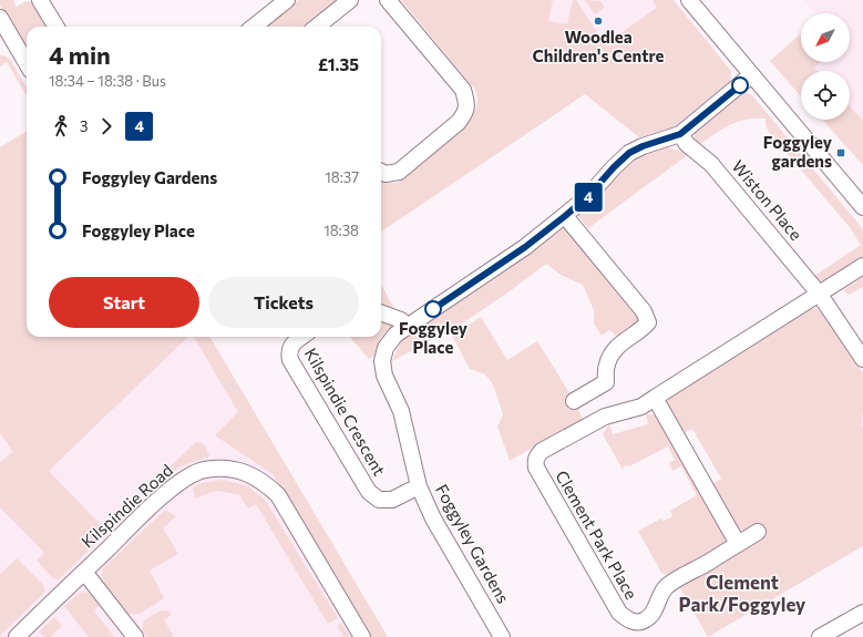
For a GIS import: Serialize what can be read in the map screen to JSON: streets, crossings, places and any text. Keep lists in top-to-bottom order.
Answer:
{
  "streets": {
    "street": [
      "Wiston Place",
      "Kilspindie Crescent",
      "Kilspindie Road",
      "Clement Park Place",
      "Foggyley Gardens"
    ]
  },
  "crossings": [
    ["Wiston Place", "Clement Park Place"],
    ["Wiston Place", "Foggyley Gardens"],
    ["Kilspindie Crescent", "Foggyley Gardens"]
  ],
  "districts": ["Clement Park/Foggyley"],
  "places": {
    "other": ["Woodlea Children's Centre", "Foggyley Place"],
    "transit": ["Foggyley gardens"]
  },
  "lines": ["bus line 4"],
  "north": "bottom left",
  "page": {
    "on_map": "4",
    "heading": ["4 min", "18:34 – 18:38 · Bus", "£1.35"],
    "legs": ["3", "4"],
    "list": [
      {
        "name": "Foggyley Gardens",
        "value": "18:37"
      },
      {
        "name": "Foggyley Place",
        "value": "18:38"
      }
    ],
    "buttons": ["Start", "Tickets"]
  }
}
